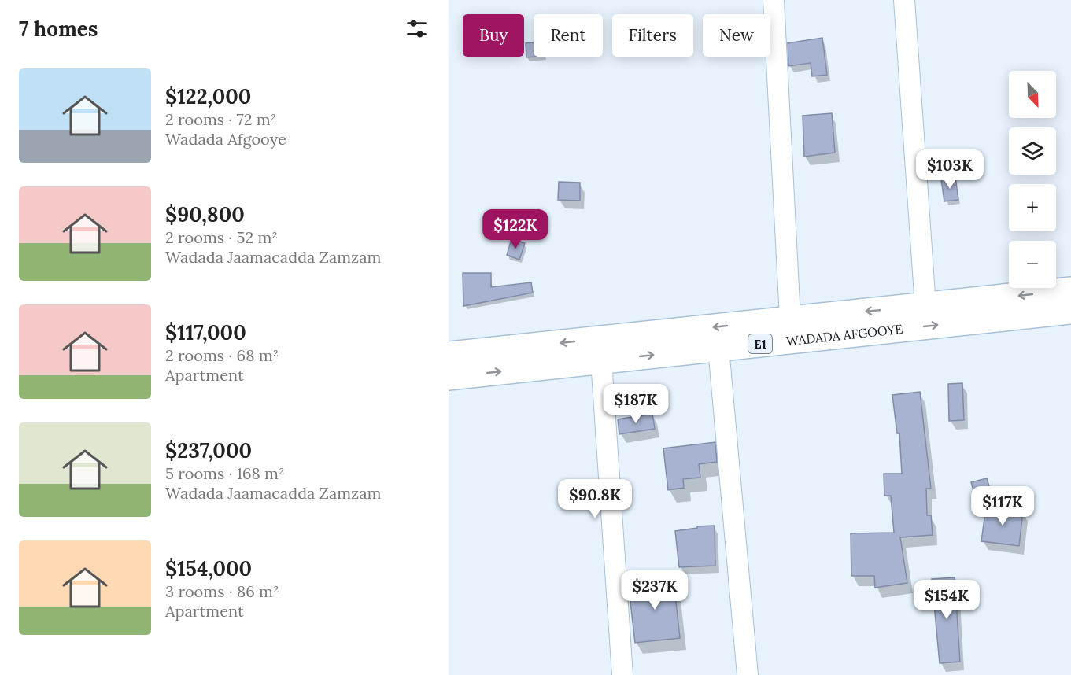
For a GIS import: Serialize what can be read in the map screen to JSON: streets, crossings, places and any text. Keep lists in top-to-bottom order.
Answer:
{
  "streets": {
    "highway": ["WADADA AFGOOYE", "E1"]
  },
  "north": "bottom right",
  "page": {
    "heading": "7 homes",
    "chip": [
      "Buy",
      "Rent",
      "Filters",
      "New"
    ],
    "list": [
      {
        "name": "$122,000",
        "note": "2 rooms · 72 m² · Wadada Afgooye"
      },
      {
        "name": "$90,800",
        "note": "2 rooms · 52 m² · Wadada Jaamacadda Zamzam"
      },
      {
        "name": "$117,000",
        "note": "2 rooms · 68 m² · Apartment"
      },
      {
        "name": "$237,000",
        "note": "5 rooms · 168 m² · Wadada Jaamacadda Zamzam"
      },
      {
        "name": "$154,000",
        "note": "3 rooms · 86 m² · Apartment"
      }
    ],
    "map_buttons": ["+", "−"],
    "price": [
      "$103K",
      "$122K",
      "$187K",
      "$90.8K",
      "$117K",
      "$237K",
      "$154K"
    ]
  }
}
